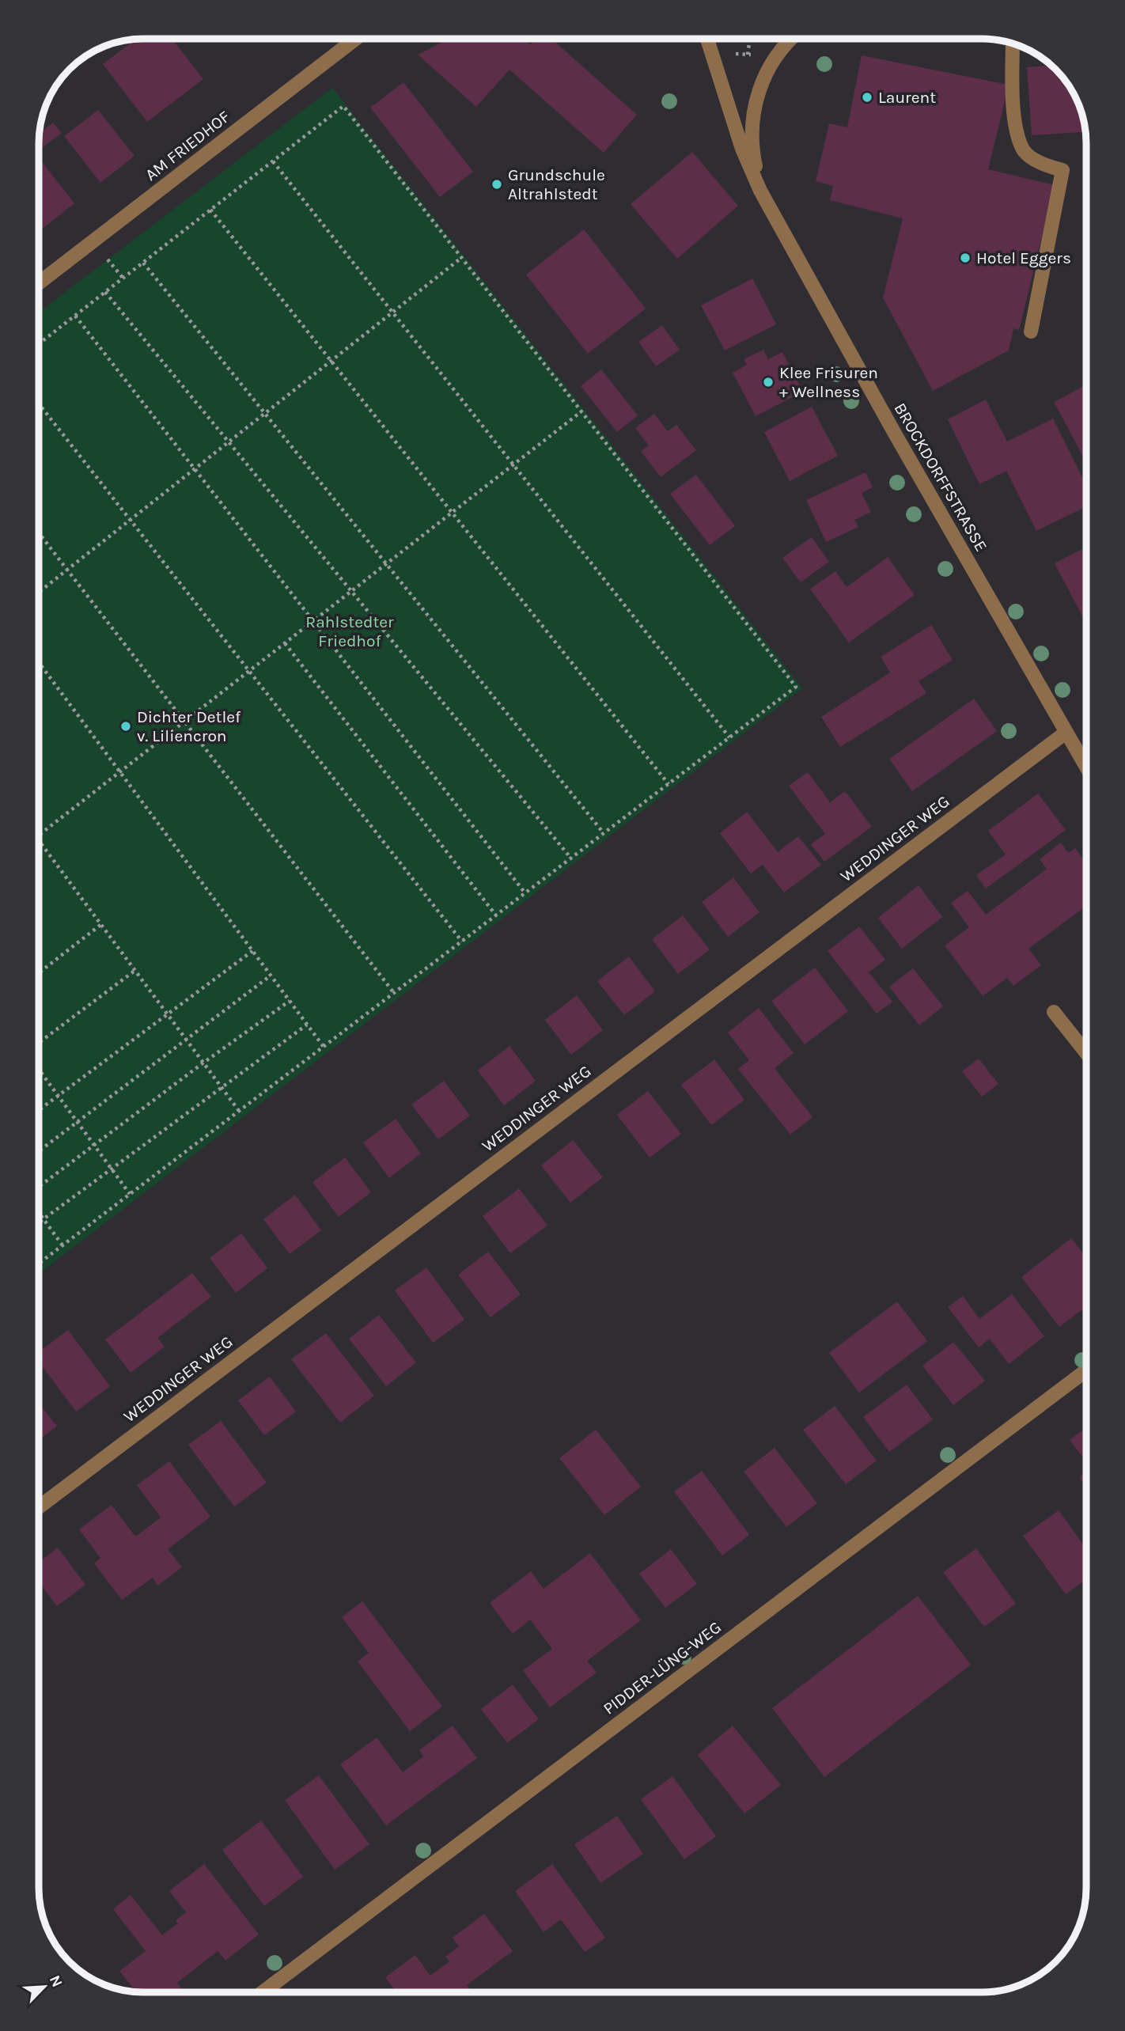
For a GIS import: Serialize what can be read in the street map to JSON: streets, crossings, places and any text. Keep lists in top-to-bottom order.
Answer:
{
  "streets": {
    "street": [
      "AM FRIEDHOF",
      "BROCKDORFFSTRASSE",
      "WEDDINGER WEG",
      "PIDDER-LÜNG-WEG"
    ]
  },
  "crossings": [
    ["BROCKDORFFSTRASSE", "WEDDINGER WEG"]
  ],
  "parks": ["Rahlstedter Friedhof"],
  "places": [
    "Laurent",
    "Grundschule Altrahlstedt",
    "Hotel Eggers",
    "Klee Frisuren + Wellness",
    "Dichter Detlef v. Liliencron"
  ],
  "north": "top right"
}
